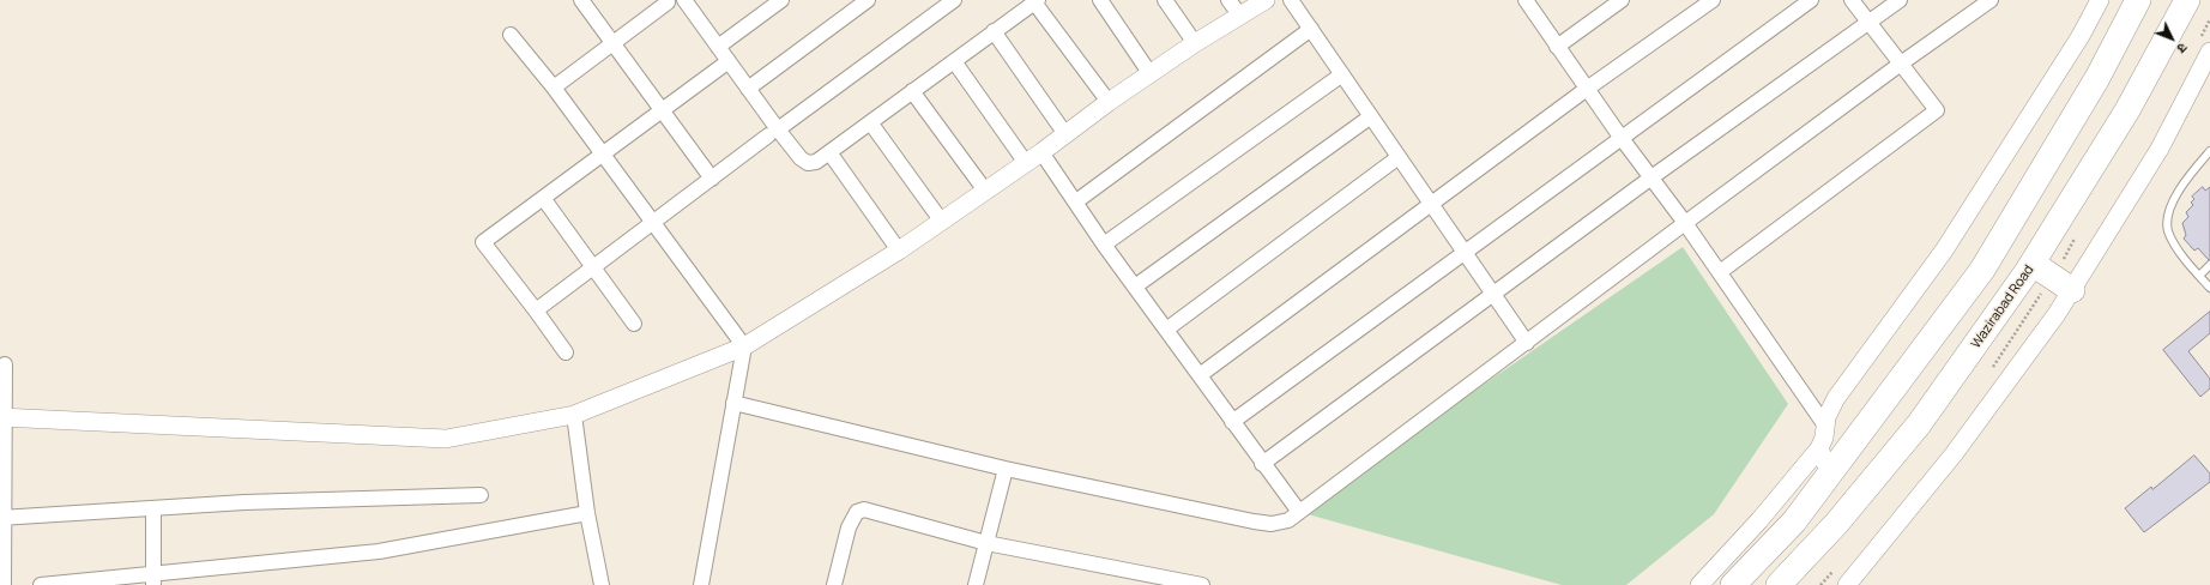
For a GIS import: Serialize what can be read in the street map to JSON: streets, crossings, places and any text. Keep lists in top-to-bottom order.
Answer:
{
  "streets": {
    "highway": ["Wazirabad Road"]
  },
  "north": "bottom right"
}
